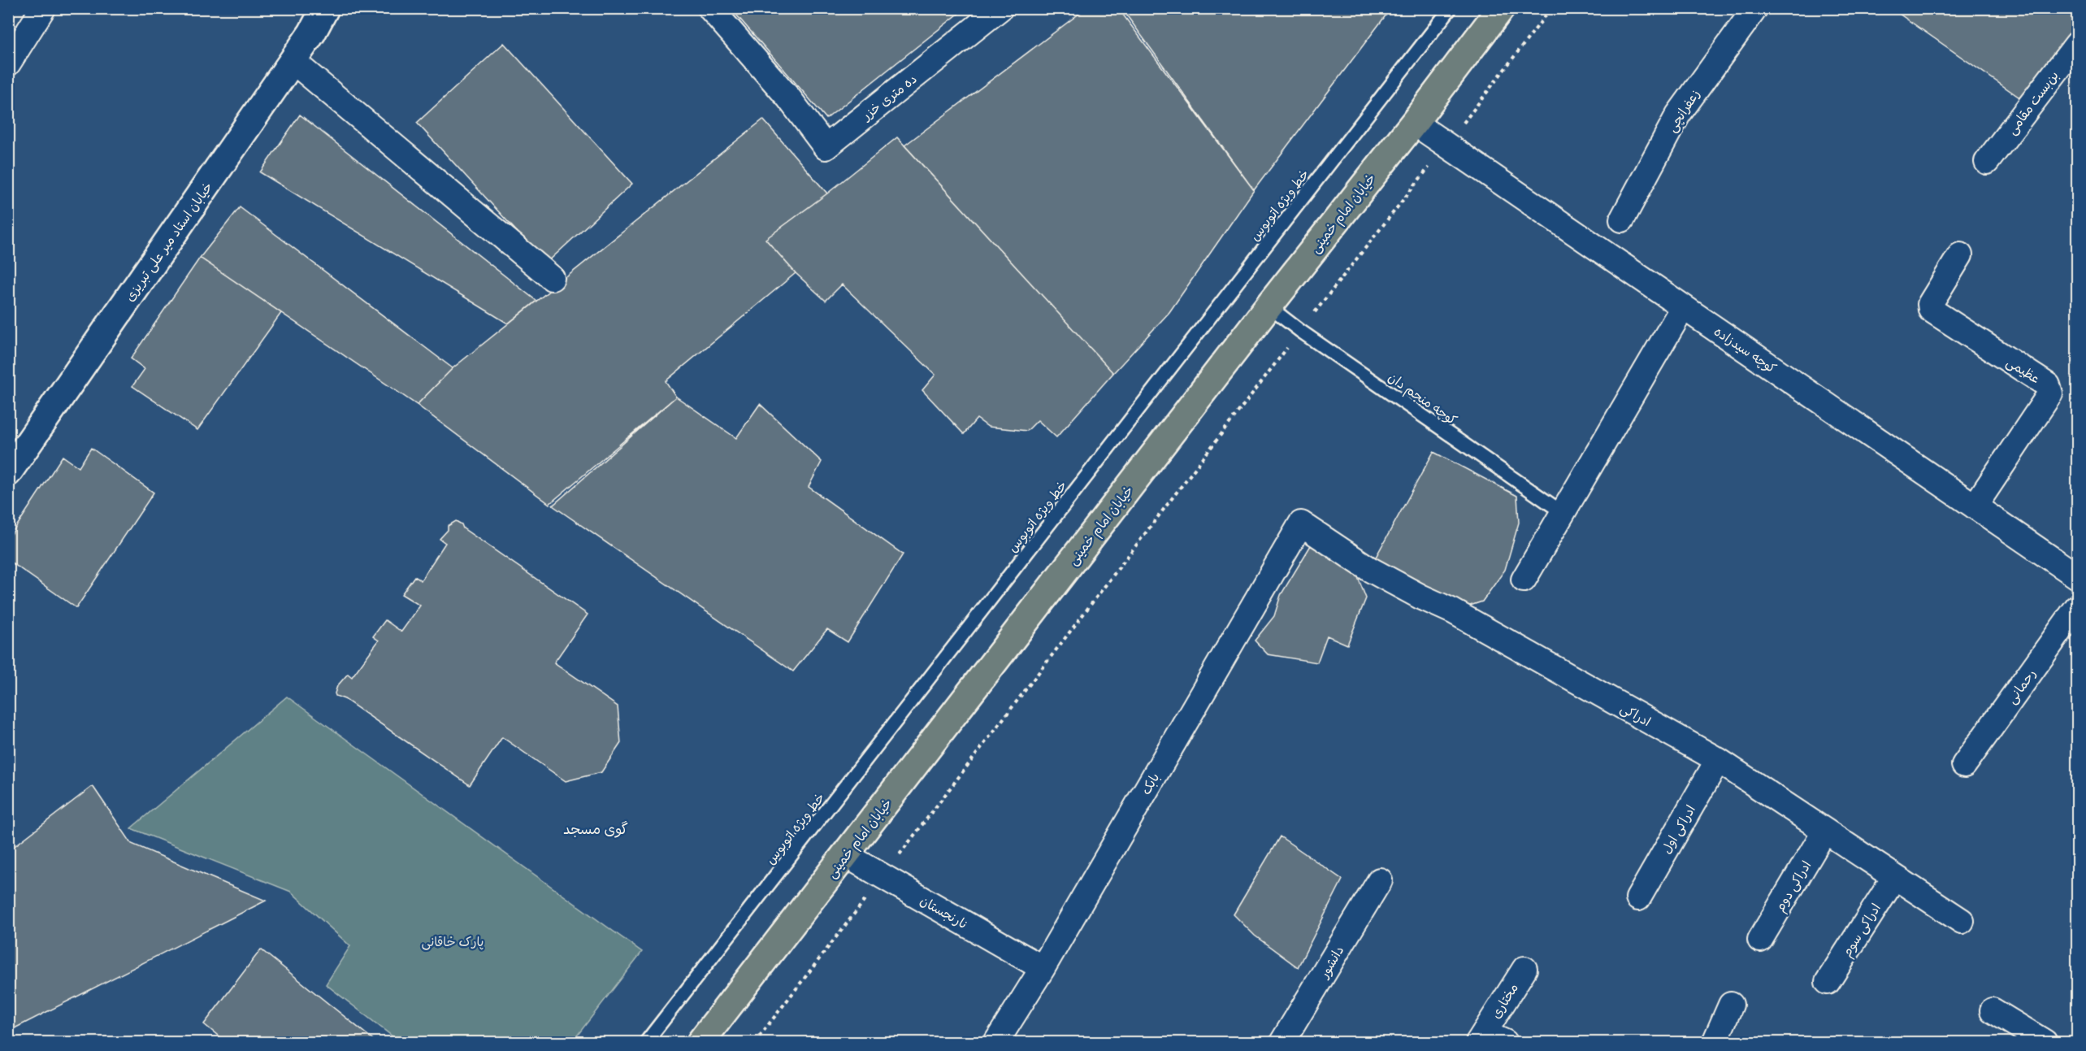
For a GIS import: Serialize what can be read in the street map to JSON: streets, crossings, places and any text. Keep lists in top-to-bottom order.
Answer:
{
  "streets": {
    "main road": ["خیابان امام خمینی"],
    "street": [
      "ده متری خزر",
      "بن‌بست مقامی",
      "زعفرانچی",
      "خیابان استاد میر علی تبریزی",
      "کوچه سیدزاده",
      "عظیمی",
      "رحمانی",
      "ادراکی",
      "بابک",
      "ادراکی اول",
      "ادراکی دوم",
      "نارنجستان",
      "ادراکی سوم",
      "دانشور",
      "مختاری"
    ],
    "lane": ["خط ویژه اتوبوس", "کوچه منجم دان"]
  },
  "crossings": [
    ["خیابان امام خمینی", "کوچه سیدزاده"],
    ["خیابان امام خمینی", "کوچه منجم دان"],
    ["خیابان امام خمینی", "نارنجستان"],
    ["کوچه سیدزاده", "عظیمی"],
    ["ادراکی", "بابک"],
    ["ادراکی", "ادراکی اول"],
    ["ادراکی", "ادراکی دوم"],
    ["ادراکی", "ادراکی سوم"],
    ["بابک", "نارنجستان"]
  ],
  "districts": ["گوی مسجد"],
  "parks": ["پارک خاقانی"]
}
